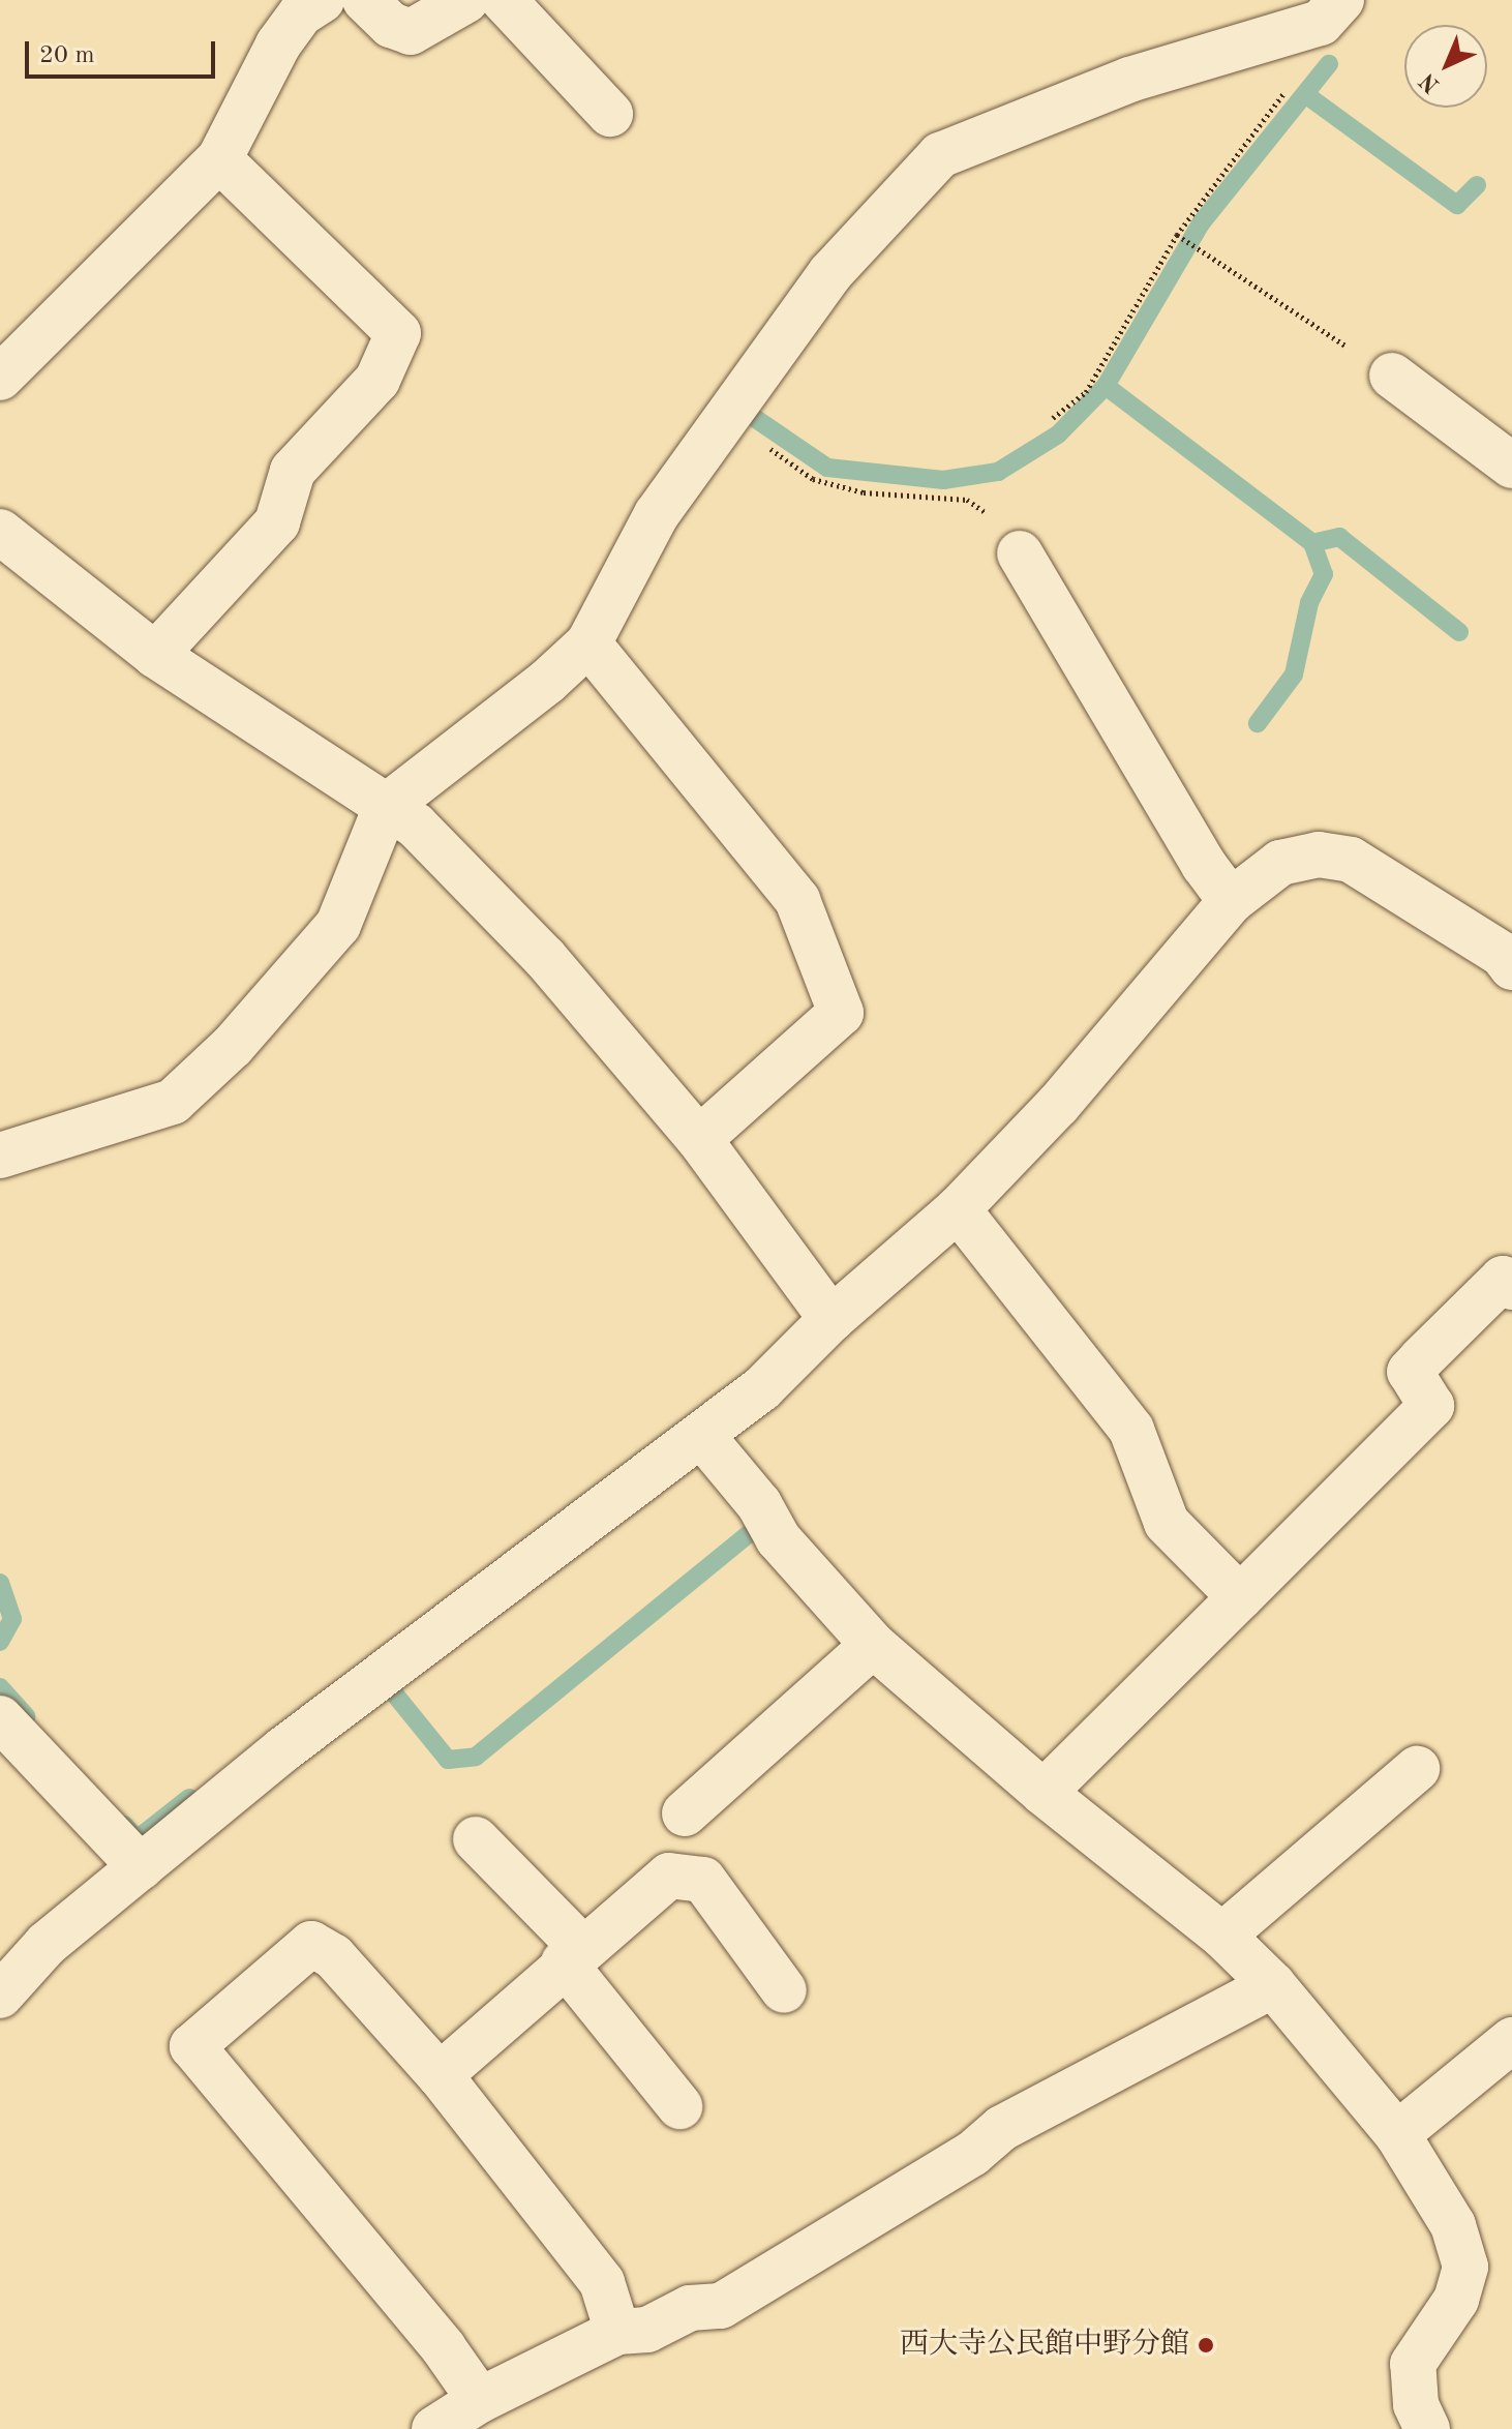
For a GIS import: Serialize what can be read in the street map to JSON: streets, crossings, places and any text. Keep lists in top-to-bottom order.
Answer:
{
  "places": ["西大寺公民館中野分館"],
  "scale_bar": "20 m",
  "north": "bottom left"
}
